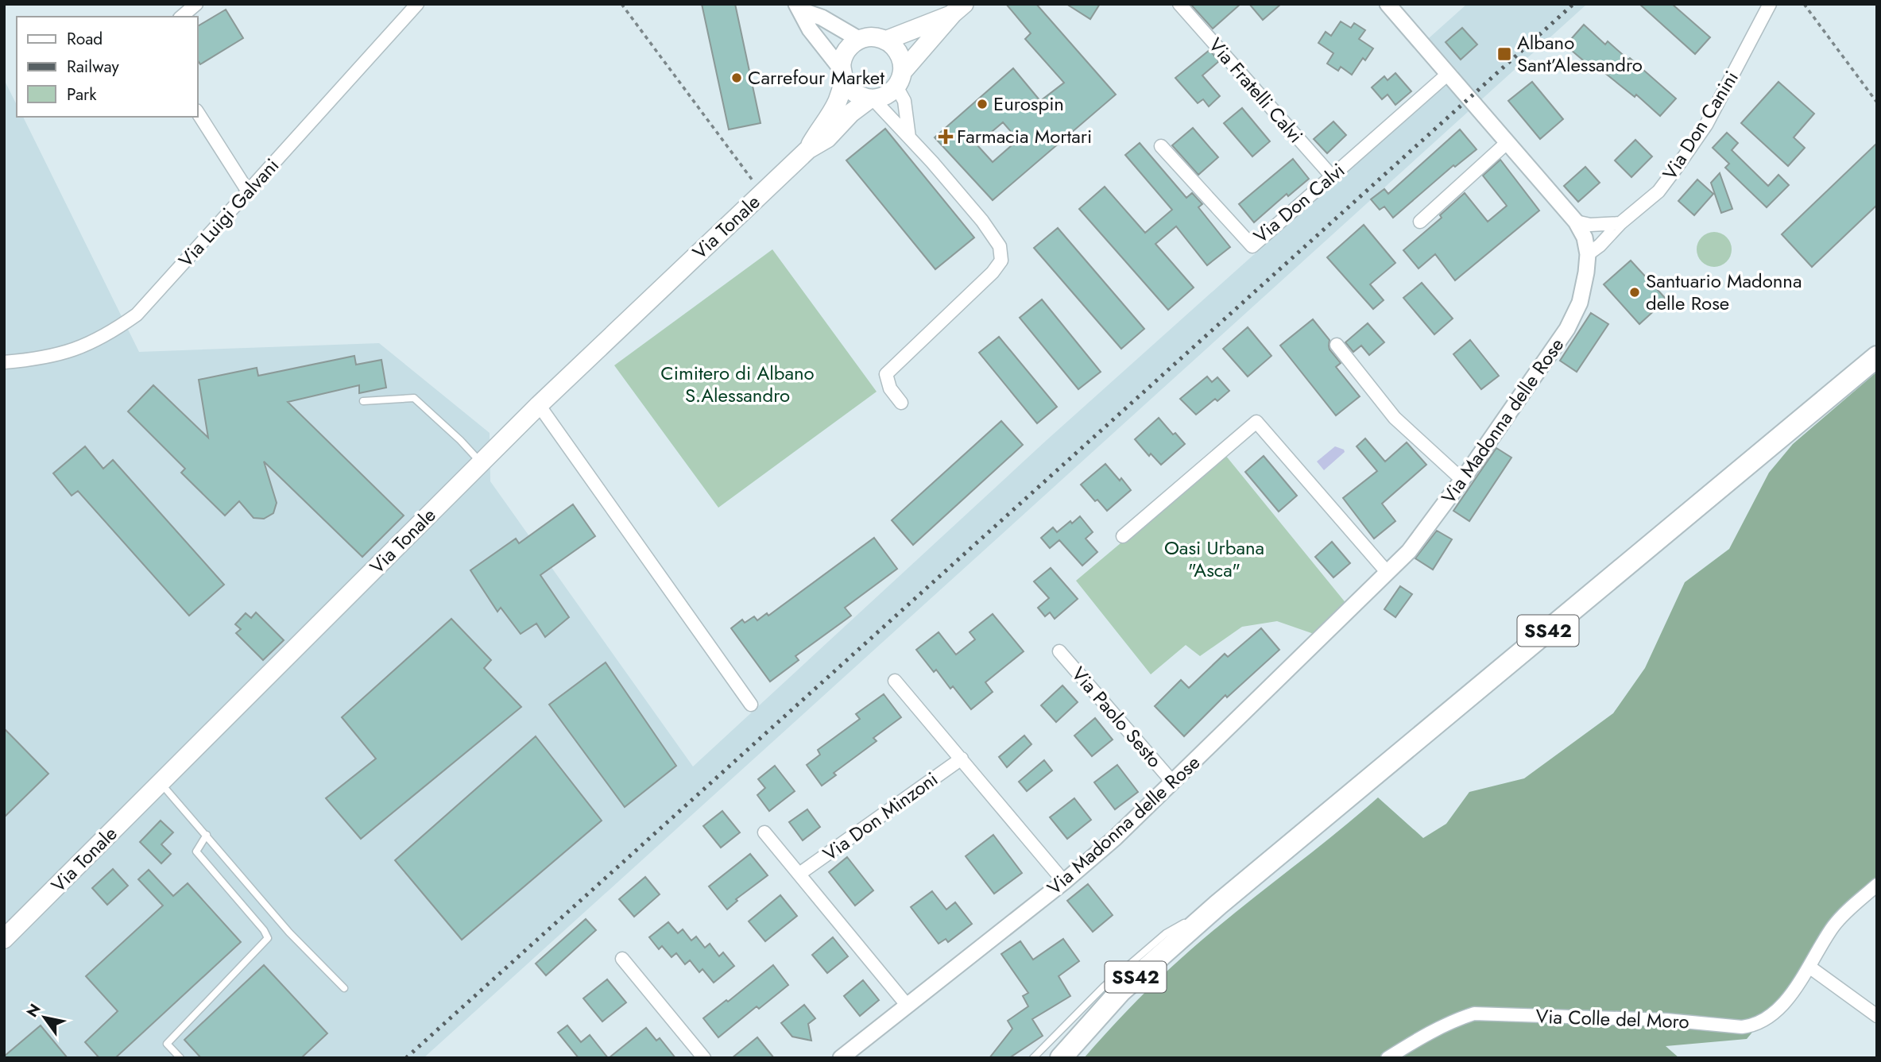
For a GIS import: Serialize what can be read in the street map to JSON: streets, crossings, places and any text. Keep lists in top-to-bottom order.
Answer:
{
  "streets": {
    "highway": ["SS42"],
    "main road": ["Via Tonale"],
    "street": [
      "Via Fratelli Calvi",
      "Via Don Canini",
      "Via Don Calvi",
      "Via Luigi Galvani",
      "Via Madonna delle Rose",
      "Via Paolo Sesto",
      "Via Don Minzoni",
      "Via Colle del Moro"
    ]
  },
  "crossings": [
    ["Via Fratelli Calvi", "Via Don Calvi"],
    ["Via Don Canini", "Via Madonna delle Rose"],
    ["Via Madonna delle Rose", "Via Paolo Sesto"]
  ],
  "parks": ["Cimitero di Albano S.Alessandro", "Oasi Urbana \"Asca\""],
  "places": {
    "transit": ["Albano Sant’Alessandro"],
    "other": ["Carrefour Market", "Eurospin", "Santuario Madonna delle Rose"],
    "health": ["Farmacia Mortari"]
  },
  "legend": ["Road", "Railway", "Park"],
  "north": "top left"
}
